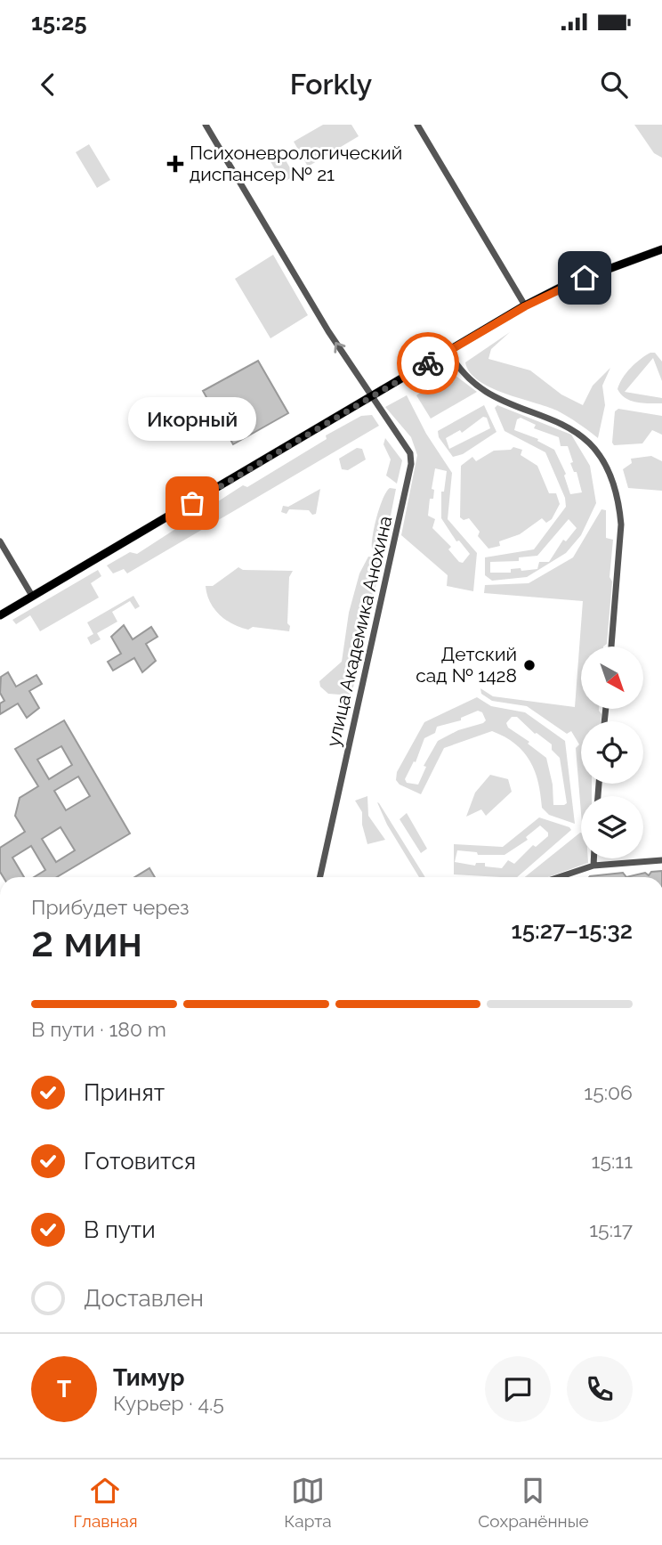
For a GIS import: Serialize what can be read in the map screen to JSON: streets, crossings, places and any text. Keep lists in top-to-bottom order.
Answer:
{
  "streets": {
    "street": ["улица Академика Анохина"]
  },
  "one_way": ["улица Академика Анохина"],
  "places": {
    "health": ["Психоневрологический диспансер № 21"],
    "other": ["Икорный", "Детский сад № 1428"]
  },
  "north": "bottom right",
  "page": {
    "status": "15:25",
    "header": "Forkly",
    "bubble": "Икорный",
    "heading": ["2 мин", "Прибудет через", "15:27–15:32"],
    "panel": ["Тимур", "Курьер · 4.5"],
    "bar": "В пути · 180 m",
    "list": [
      ["Принят", "15:06"],
      ["Готовится", "15:11"],
      ["В пути", "15:17"],
      "Доставлен"
    ],
    "round": "Т",
    "tabs": ["Главная", "Карта", "Сохранённые"]
  }
}
